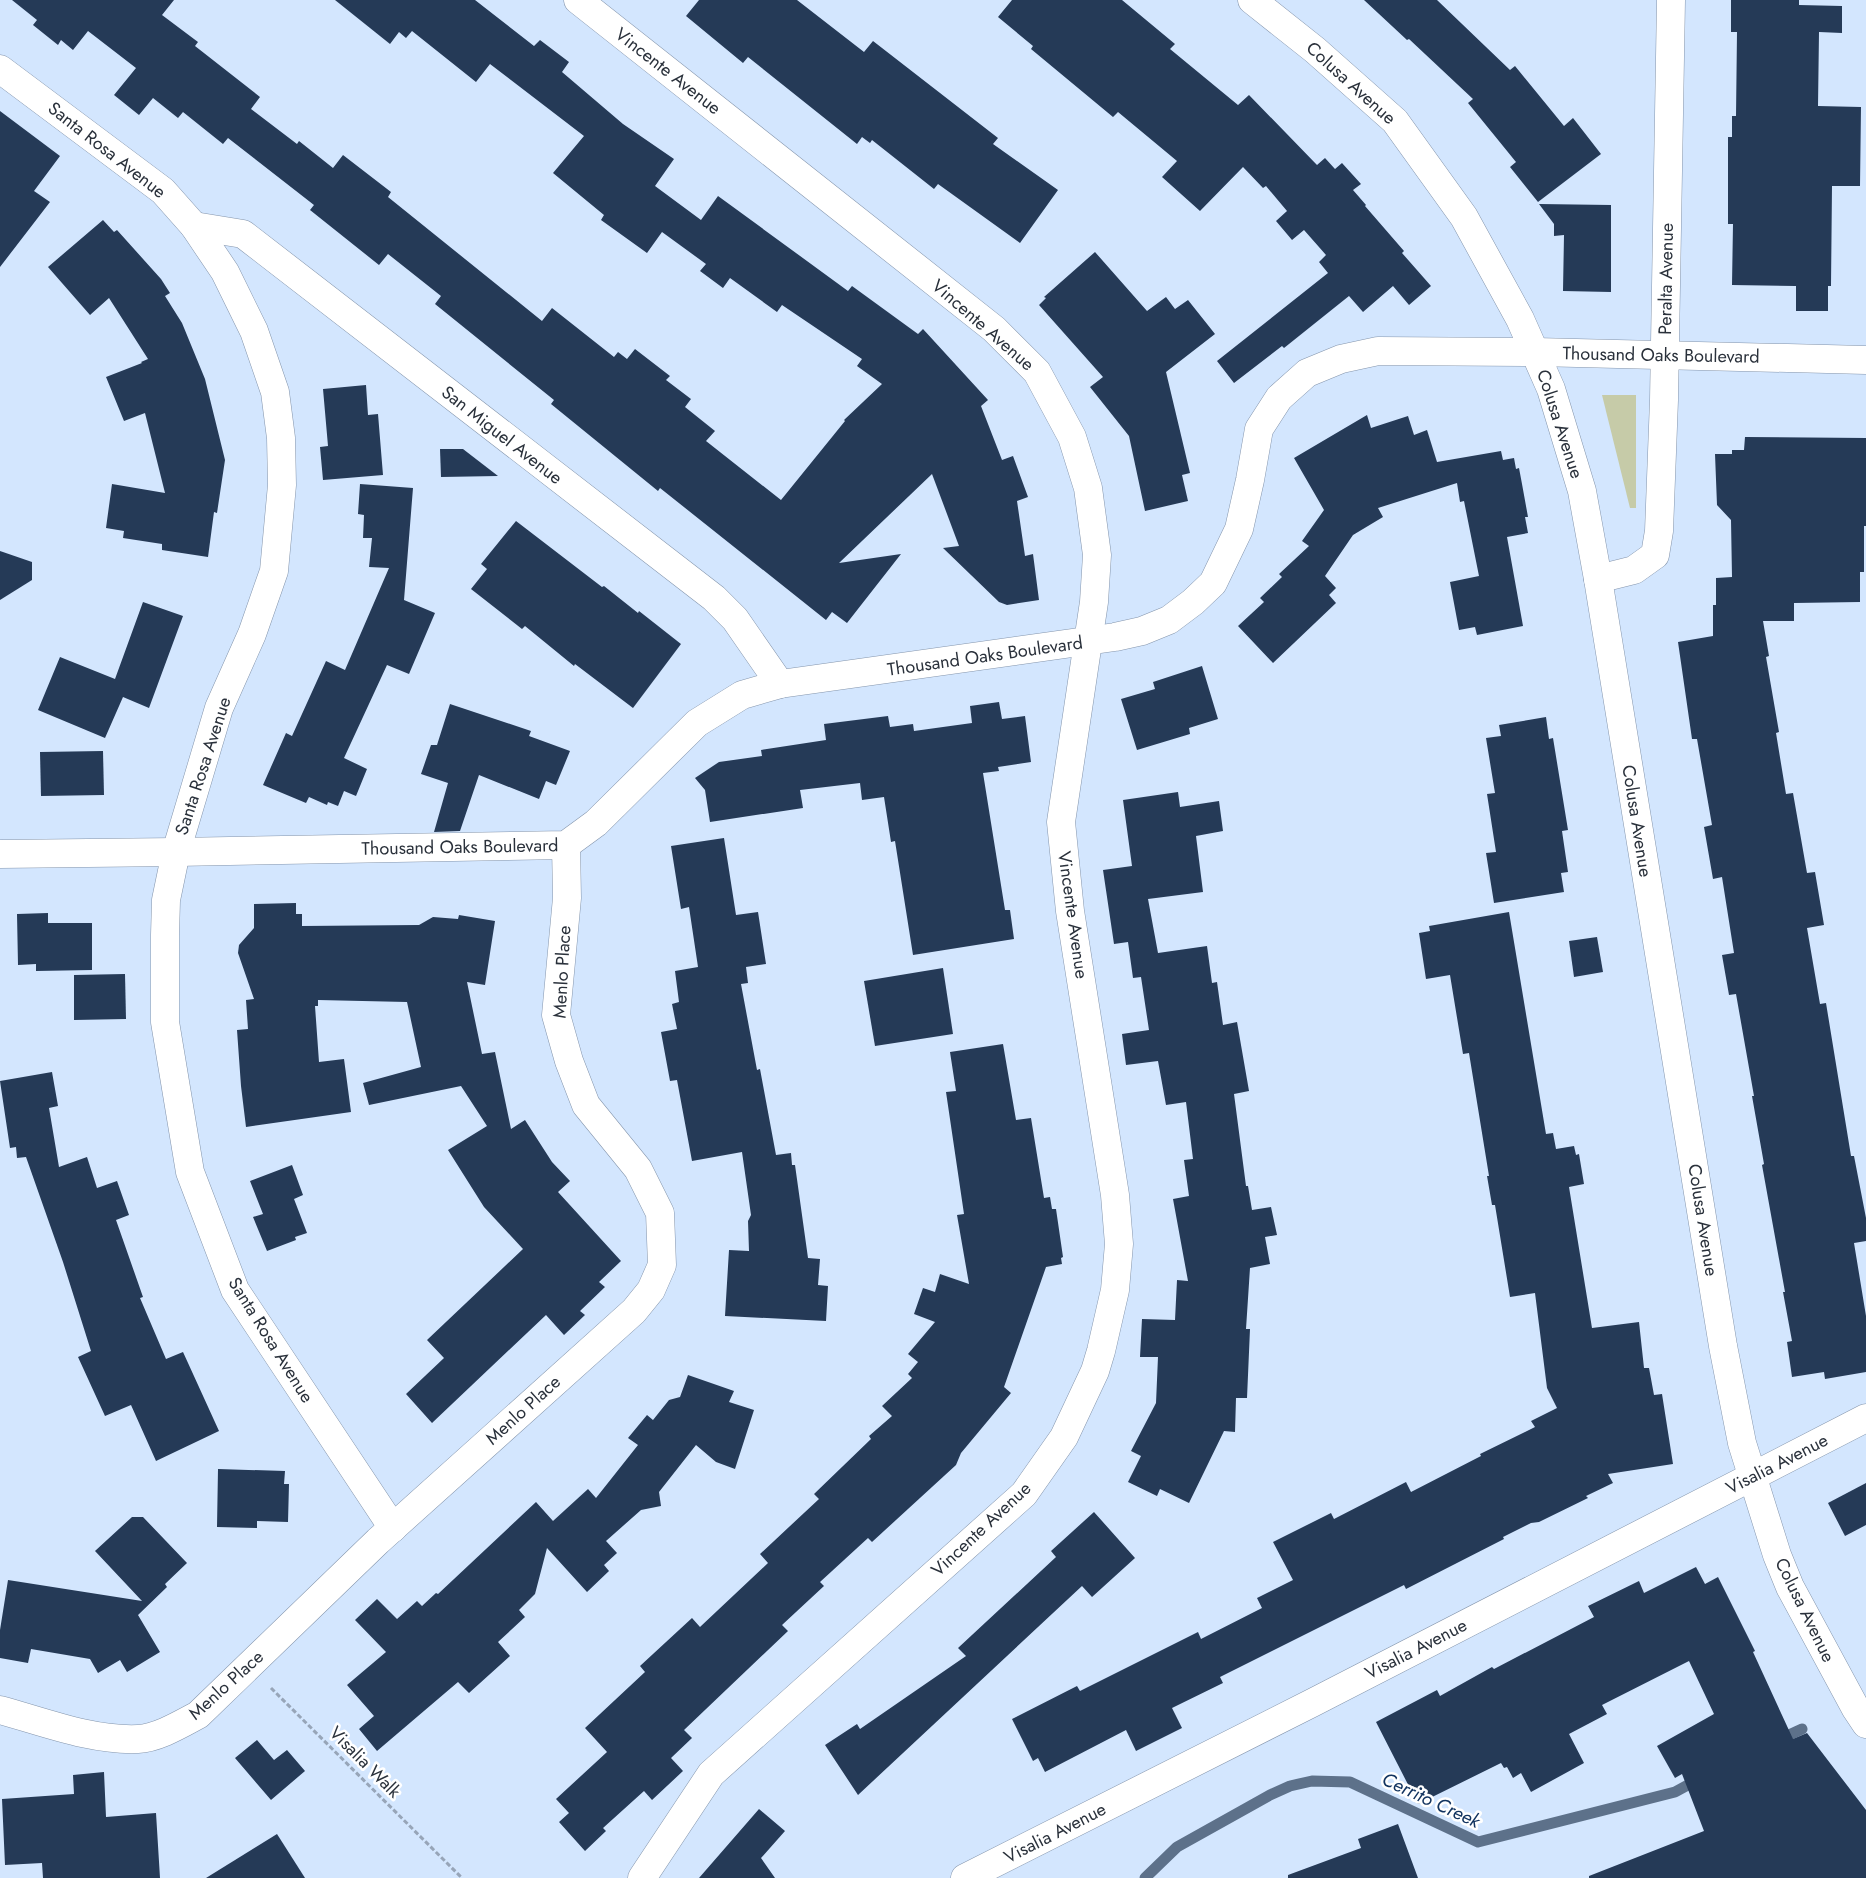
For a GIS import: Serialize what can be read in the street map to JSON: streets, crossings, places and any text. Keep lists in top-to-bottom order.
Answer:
{
  "streets": {
    "street": [
      "Vincente Avenue",
      "Colusa Avenue",
      "Santa Rosa Avenue",
      "Peralta Avenue",
      "Thousand Oaks Boulevard",
      "San Miguel Avenue",
      "Menlo Place",
      "Visalia Avenue"
    ],
    "path": ["Visalia Walk"]
  },
  "crossings": [
    ["Vincente Avenue", "Thousand Oaks Boulevard"],
    ["Colusa Avenue", "Peralta Avenue"],
    ["Colusa Avenue", "Thousand Oaks Boulevard"],
    ["Colusa Avenue", "Visalia Avenue"],
    ["Santa Rosa Avenue", "Thousand Oaks Boulevard"],
    ["Santa Rosa Avenue", "San Miguel Avenue"],
    ["Santa Rosa Avenue", "Menlo Place"],
    ["Peralta Avenue", "Thousand Oaks Boulevard"],
    ["Thousand Oaks Boulevard", "San Miguel Avenue"],
    ["Thousand Oaks Boulevard", "Menlo Place"],
    ["Menlo Place", "Visalia Walk"]
  ],
  "water": ["Cerrito Creek"]
}
